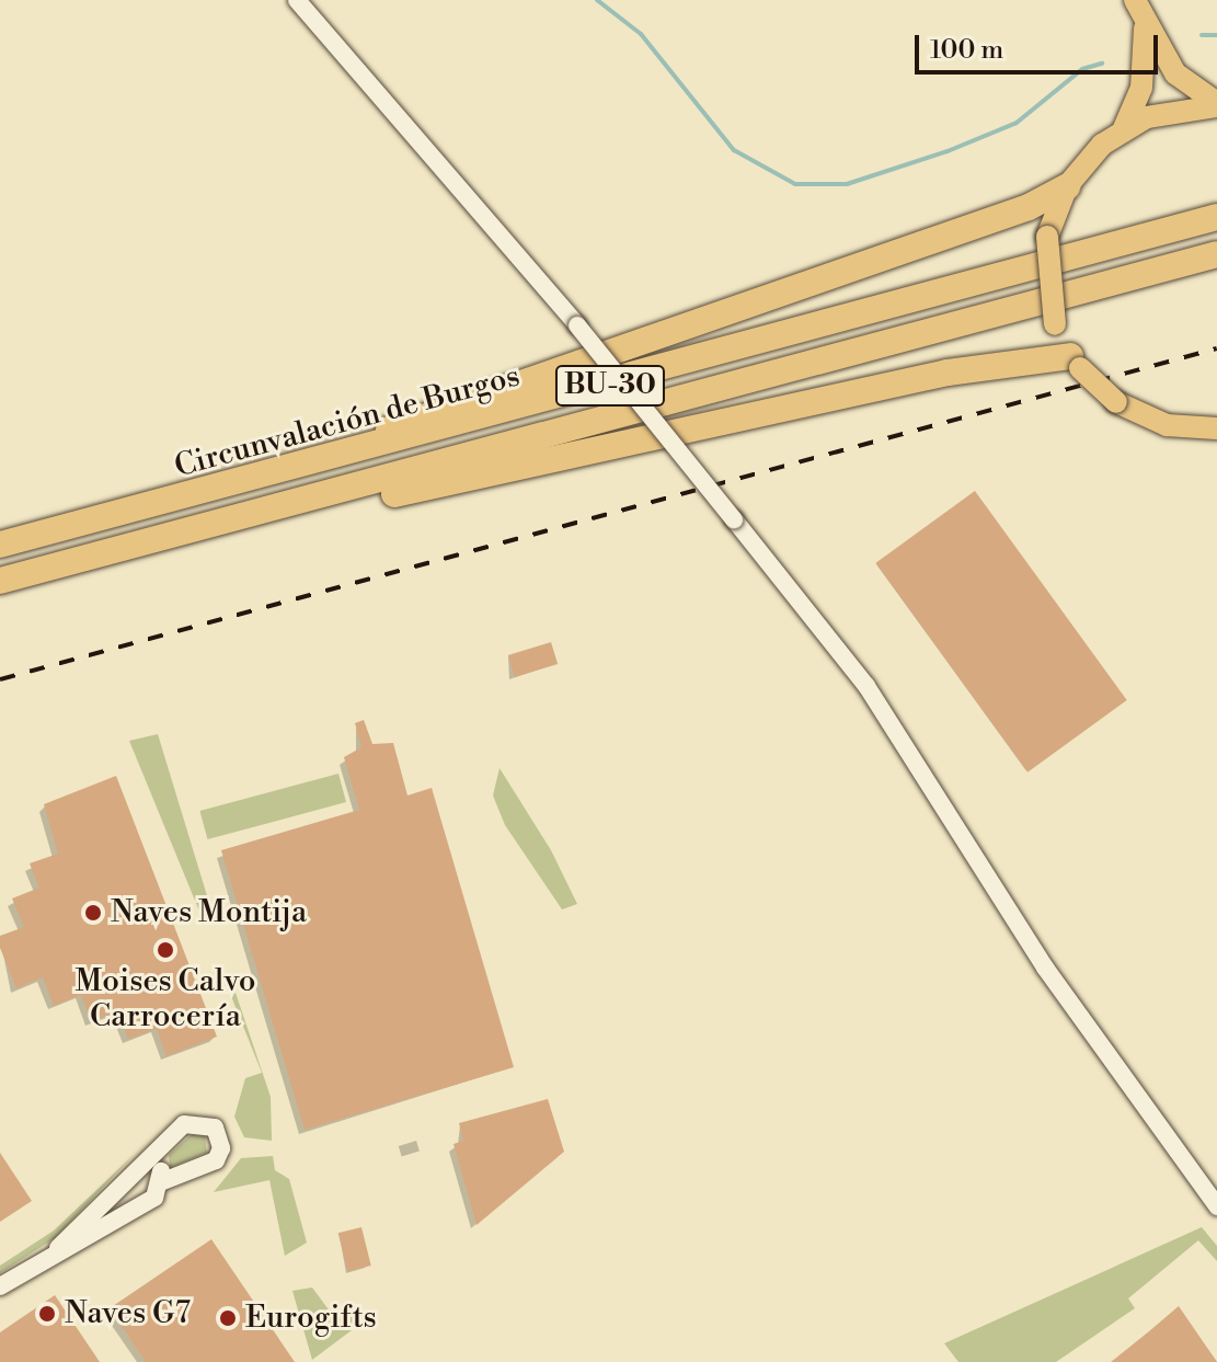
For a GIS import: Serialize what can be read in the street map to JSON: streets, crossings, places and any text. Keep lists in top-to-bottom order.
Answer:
{
  "streets": {
    "highway": ["BU-30", "Circunvalación de Burgos"]
  },
  "places": [
    "Naves Montija",
    "Moises Calvo Carrocería",
    "Naves G7",
    "Eurogifts"
  ],
  "scale_bar": "100 m"
}
